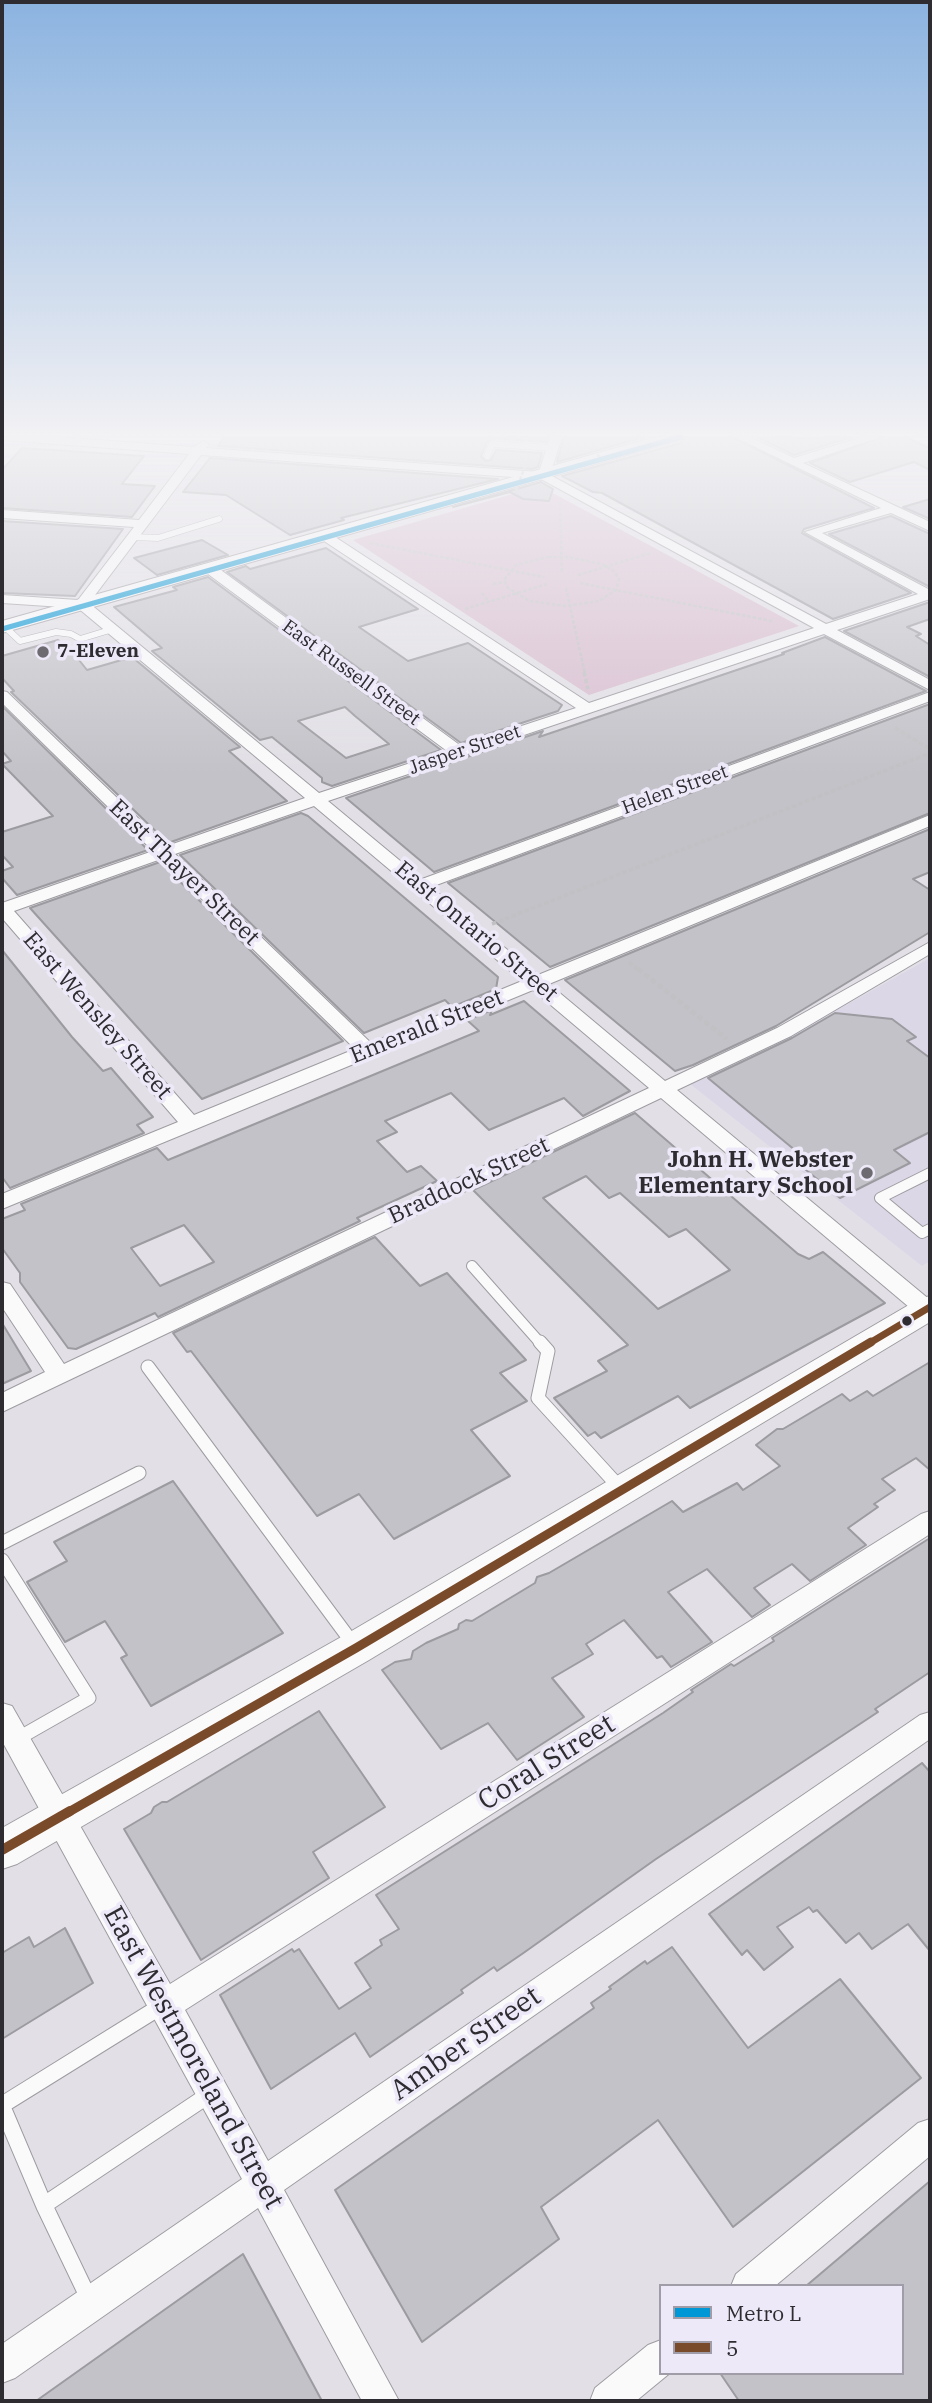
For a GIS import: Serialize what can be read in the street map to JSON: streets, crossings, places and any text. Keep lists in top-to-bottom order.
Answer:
{
  "streets": {
    "street": [
      "East Russell Street",
      "Jasper Street",
      "Helen Street",
      "East Thayer Street",
      "East Ontario Street",
      "East Wensley Street",
      "Emerald Street",
      "Braddock Street",
      "Coral Street",
      "Amber Street",
      "East Westmoreland Street"
    ]
  },
  "crossings": [
    ["East Russell Street", "Jasper Street"],
    ["Jasper Street", "East Thayer Street"],
    ["Jasper Street", "East Ontario Street"],
    ["Jasper Street", "East Wensley Street"],
    ["Helen Street", "East Ontario Street"],
    ["East Thayer Street", "Emerald Street"],
    ["East Ontario Street", "Emerald Street"],
    ["East Ontario Street", "Braddock Street"],
    ["East Wensley Street", "Emerald Street"],
    ["Coral Street", "East Westmoreland Street"],
    ["Amber Street", "East Westmoreland Street"]
  ],
  "places": ["7-Eleven", "John H. Webster Elementary School"],
  "lines": ["metro line L", "transit line 5"],
  "legend": ["Metro L", "5"]
}
